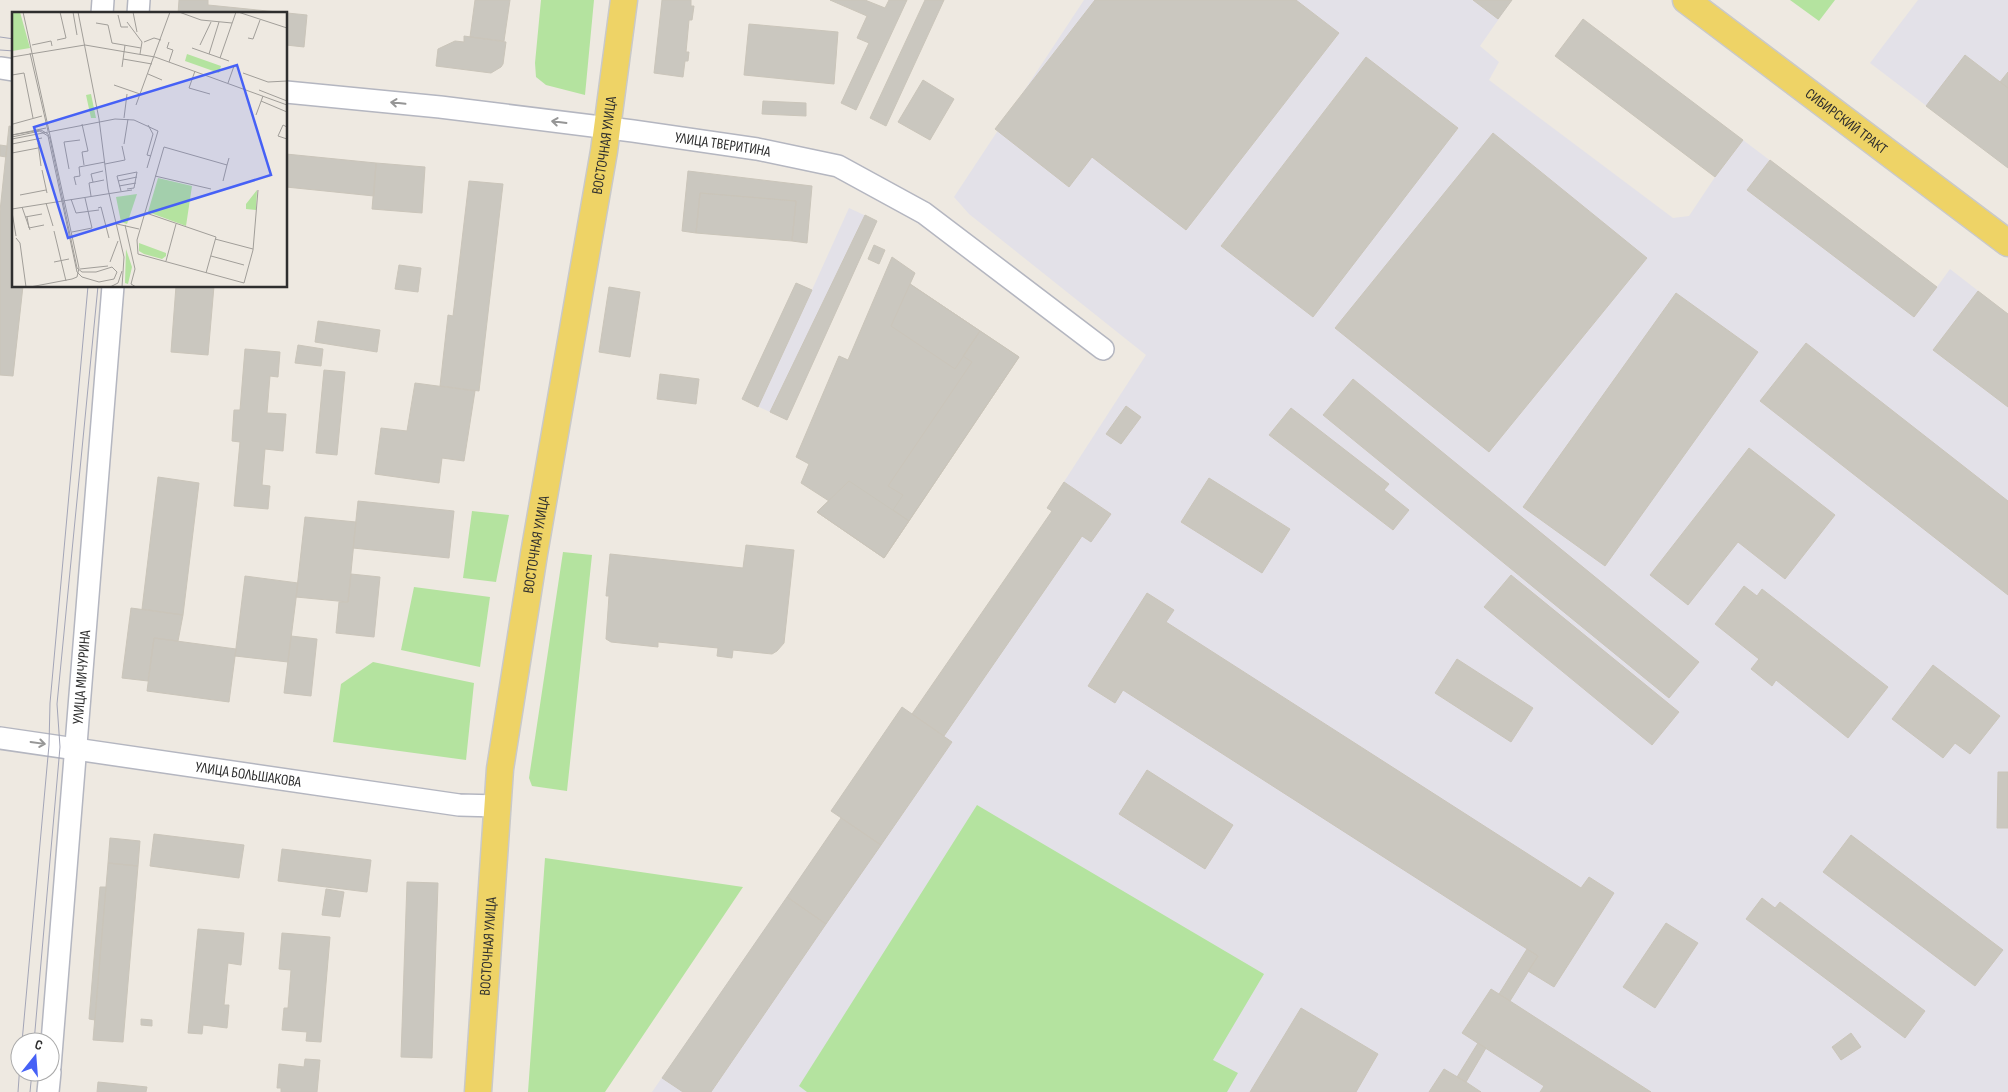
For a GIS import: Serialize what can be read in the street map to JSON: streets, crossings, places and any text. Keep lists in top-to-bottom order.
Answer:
{
  "streets": {
    "main road": ["СИБИРСКИЙ ТРАКТ", "ВОСТОЧНАЯ УЛИЦА"],
    "street": ["УЛИЦА ТВЕРИТИНА", "УЛИЦА МИЧУРИНА", "УЛИЦА БОЛЬШАКОВА"]
  },
  "crossings": [
    ["ВОСТОЧНАЯ УЛИЦА", "УЛИЦА ТВЕРИТИНА"],
    ["ВОСТОЧНАЯ УЛИЦА", "УЛИЦА БОЛЬШАКОВА"],
    ["УЛИЦА МИЧУРИНА", "УЛИЦА БОЛЬШАКОВА"]
  ],
  "one_way": ["УЛИЦА ТВЕРИТИНА"],
  "north": "top"
}
